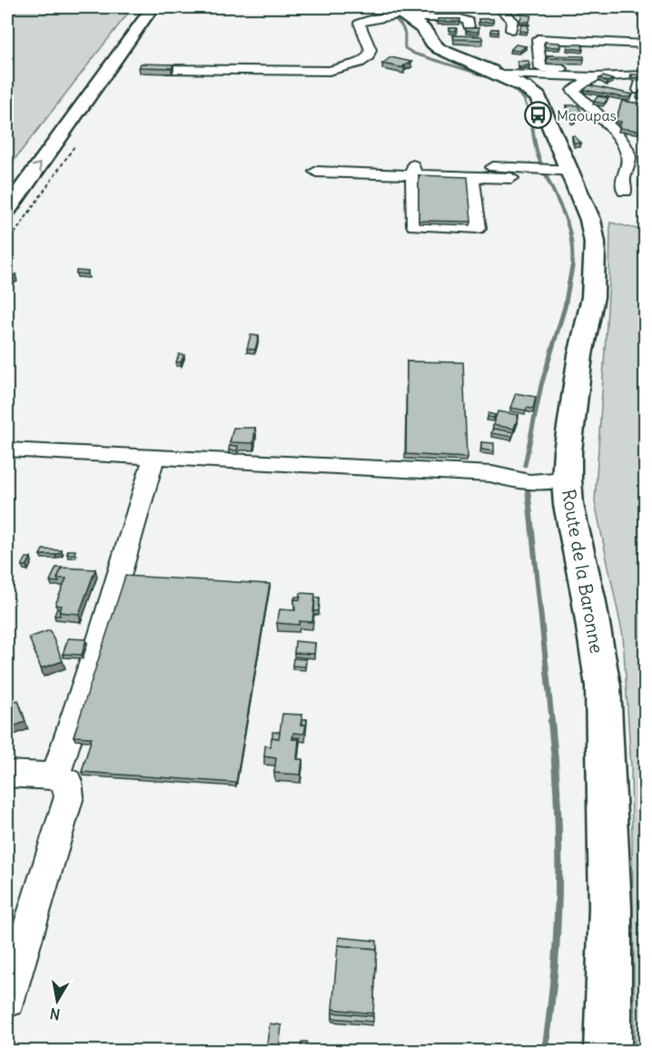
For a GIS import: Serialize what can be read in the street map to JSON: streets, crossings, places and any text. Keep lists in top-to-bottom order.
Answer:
{
  "streets": {
    "main road": ["Route de la Baronne"]
  },
  "places": {
    "bus stop": ["Maoupas"]
  },
  "north": "bottom"
}
